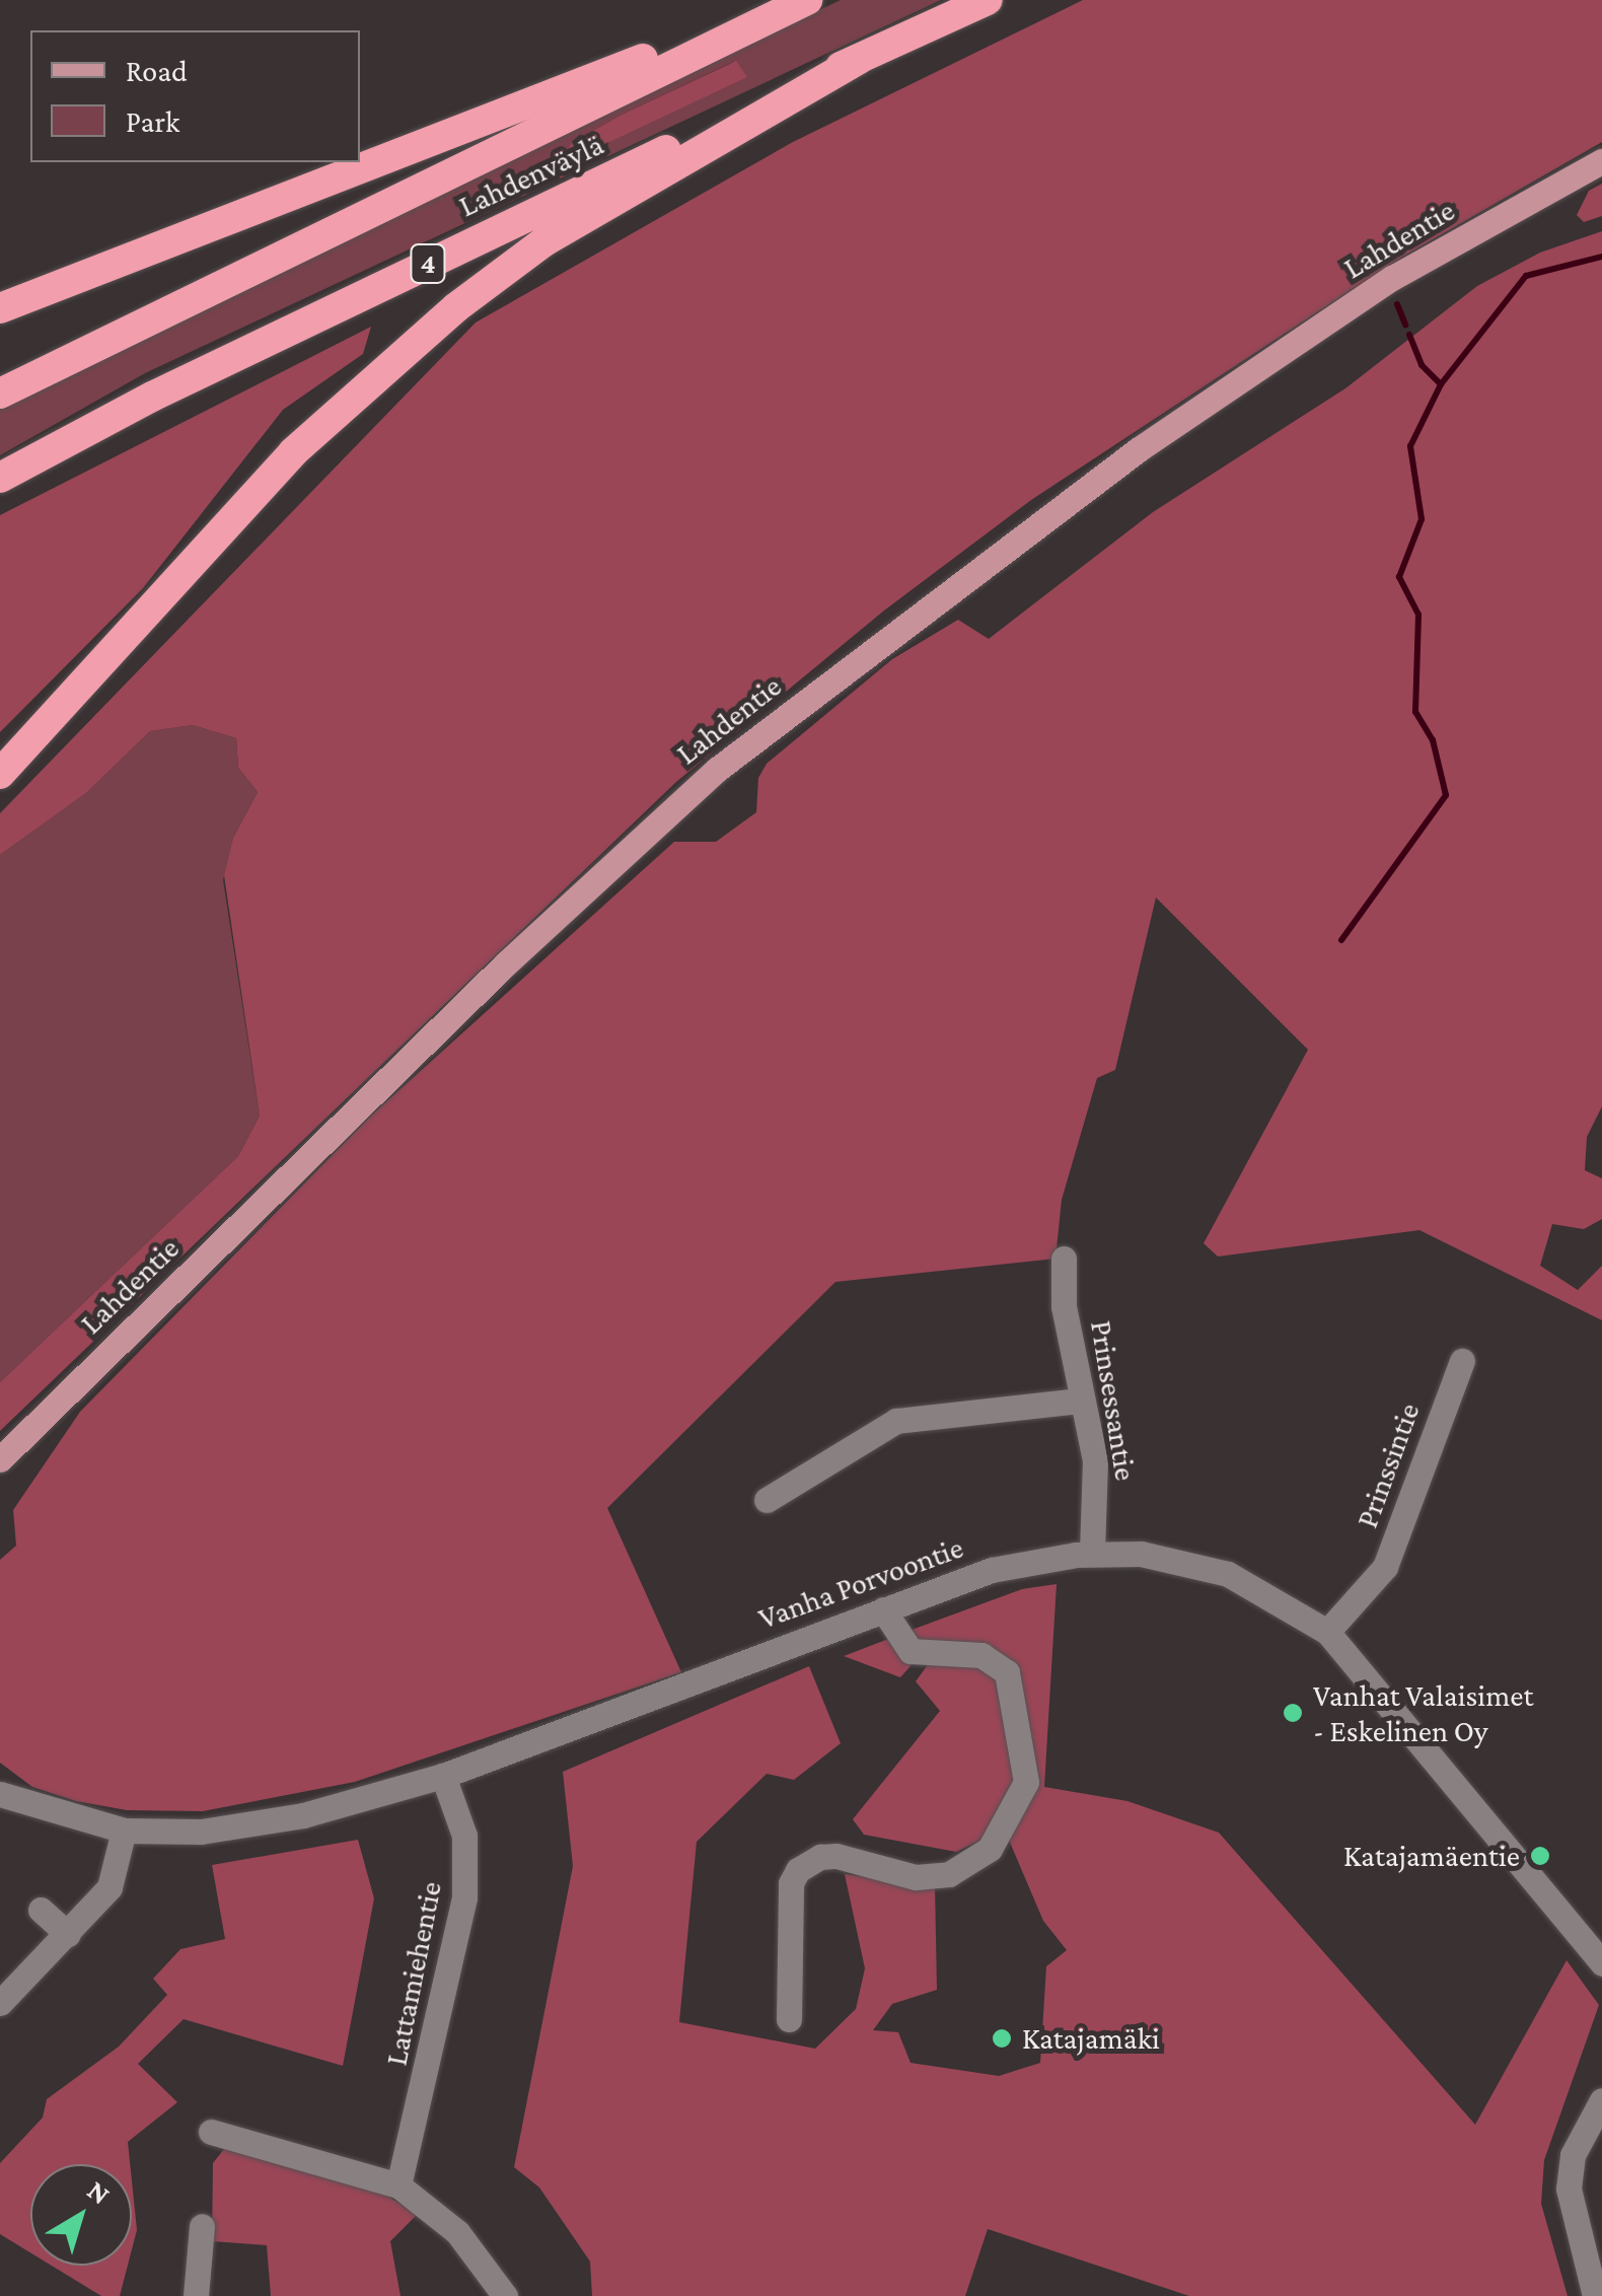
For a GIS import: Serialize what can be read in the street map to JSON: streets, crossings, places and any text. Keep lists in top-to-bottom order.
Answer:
{
  "streets": {
    "highway": ["Lahdenväylä", "4"],
    "main road": ["Lahdentie"],
    "street": [
      "Prinsessantie",
      "Prinssintie",
      "Vanha Porvoontie",
      "Lattamiehentie"
    ]
  },
  "crossings": [
    ["Prinsessantie", "Vanha Porvoontie"],
    ["Prinssintie", "Vanha Porvoontie"],
    ["Vanha Porvoontie", "Lattamiehentie"]
  ],
  "places": ["Vanhat Valaisimet - Eskelinen Oy", "Katajamäentie", "Katajamäki"],
  "legend": ["Road", "Park"],
  "north": "top right"
}
